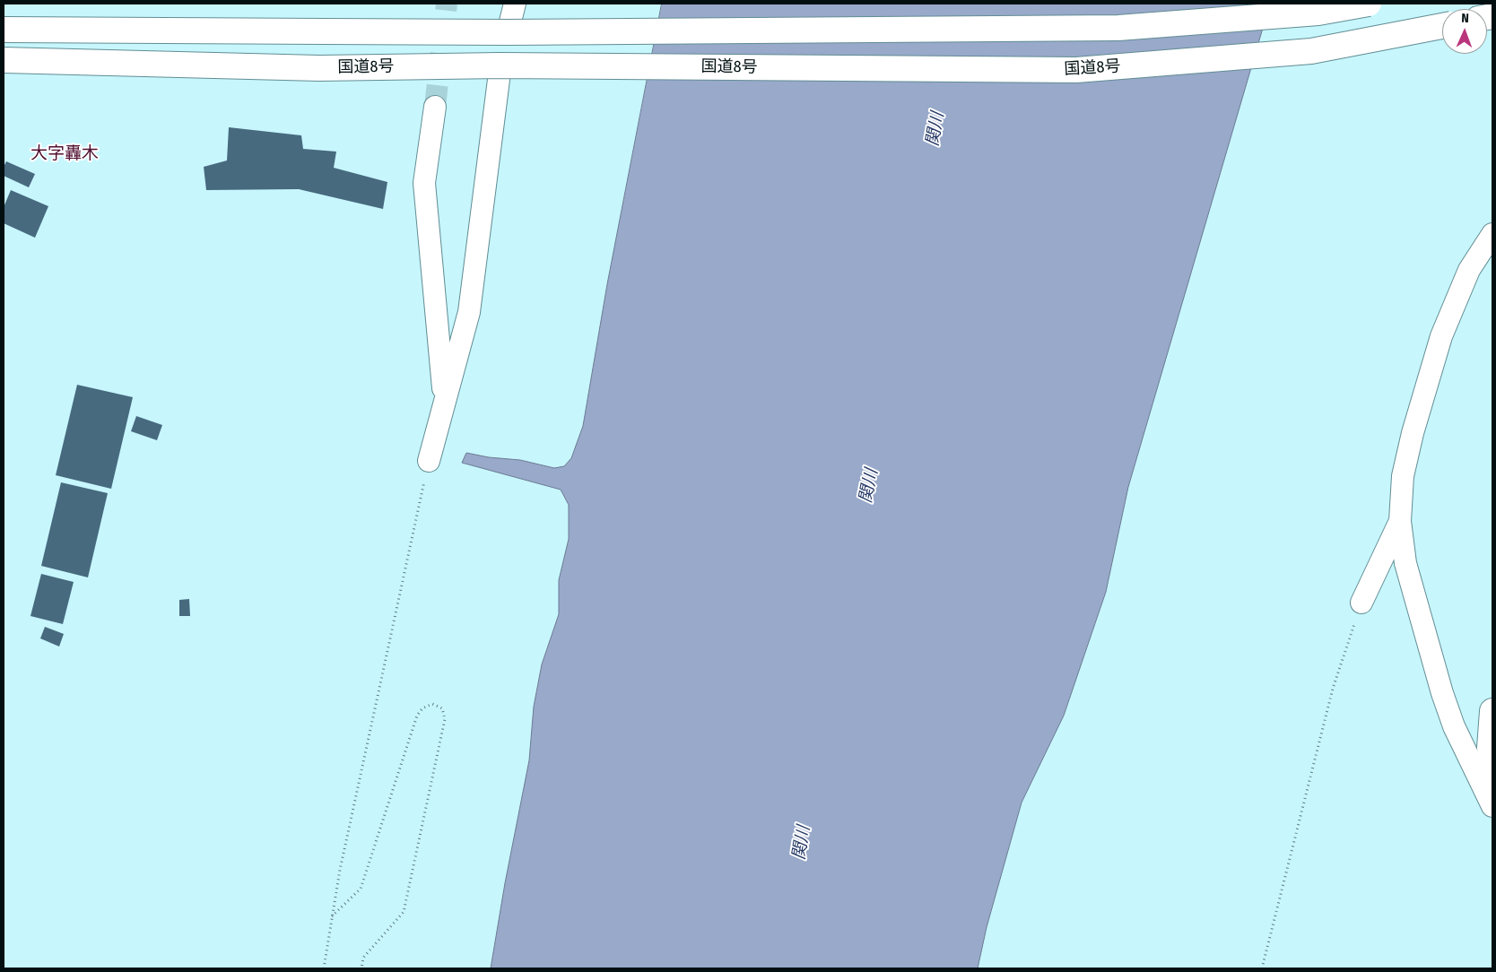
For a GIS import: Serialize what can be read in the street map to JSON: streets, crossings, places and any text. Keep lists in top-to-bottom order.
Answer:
{
  "streets": {
    "main road": ["国道8号"]
  },
  "districts": ["大字轟木"],
  "water": ["関川"],
  "north": "top"
}
